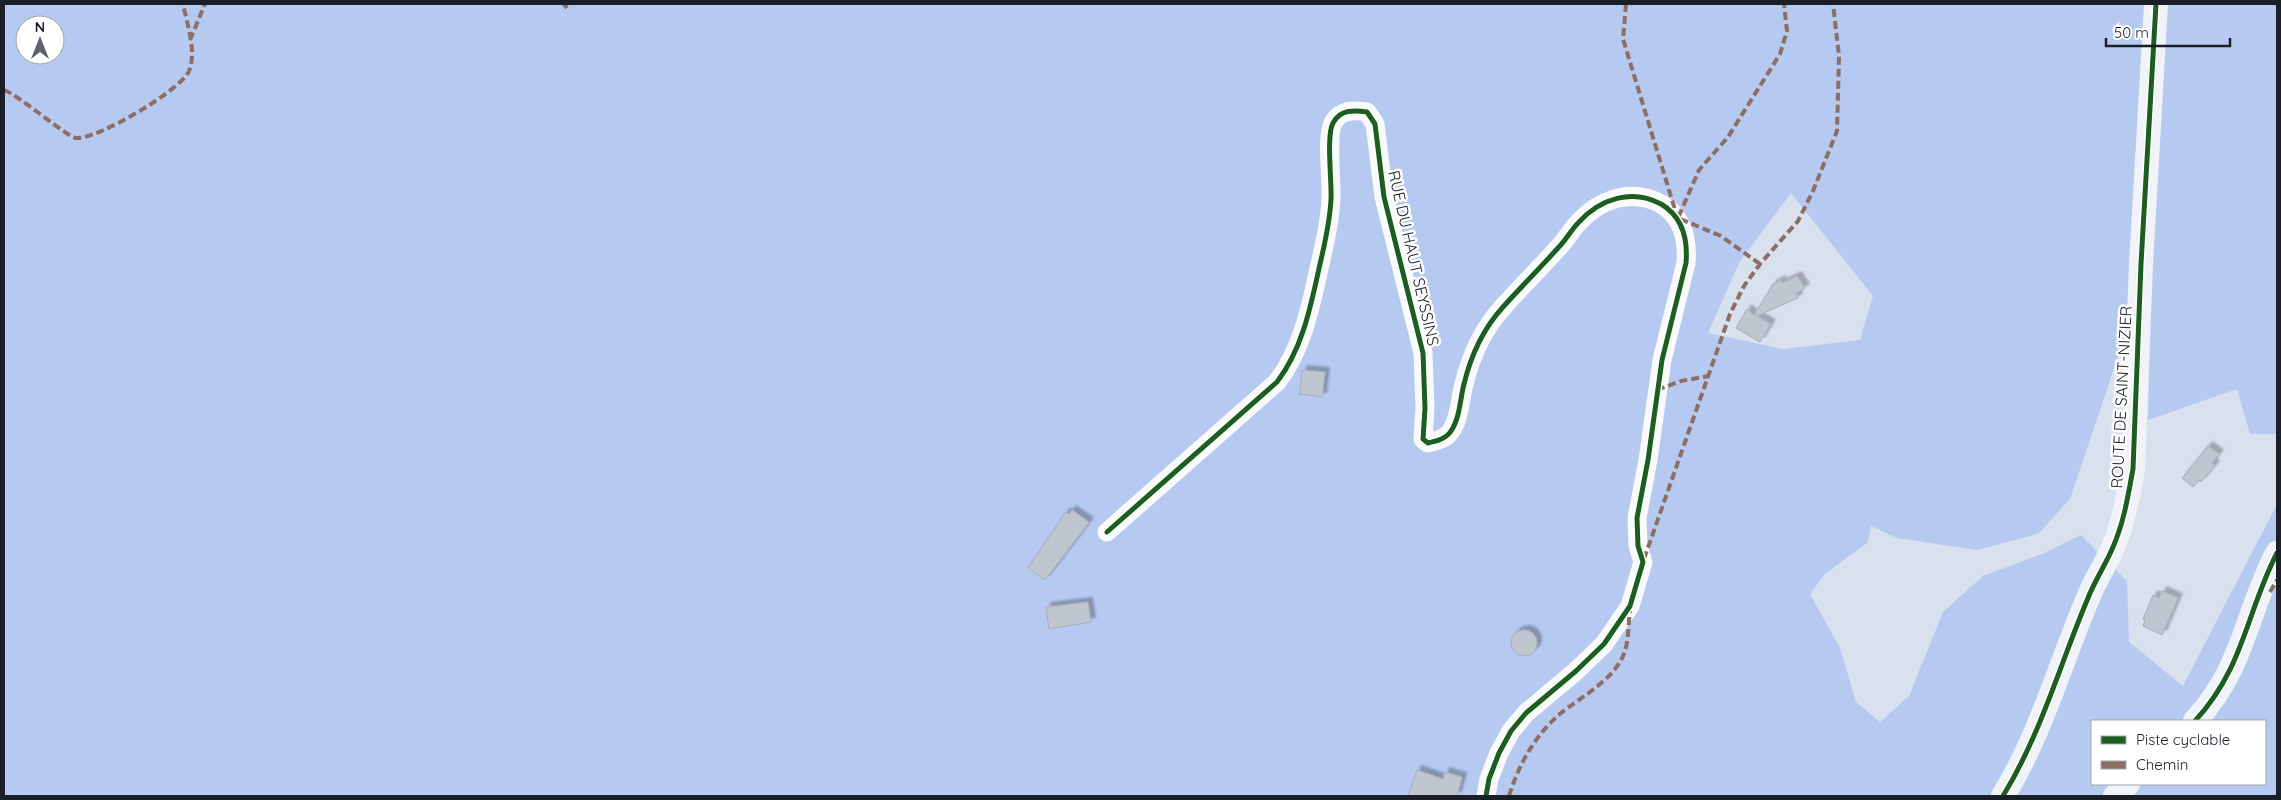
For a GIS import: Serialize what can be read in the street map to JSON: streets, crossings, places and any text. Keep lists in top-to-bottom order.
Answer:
{
  "streets": {
    "main road": ["ROUTE DE SAINT-NIZIER"],
    "street": ["RUE DU HAUT SEYSSINS"]
  },
  "legend": ["Piste cyclable", "Chemin"],
  "scale_bar": "50 m",
  "north": "top"
}
